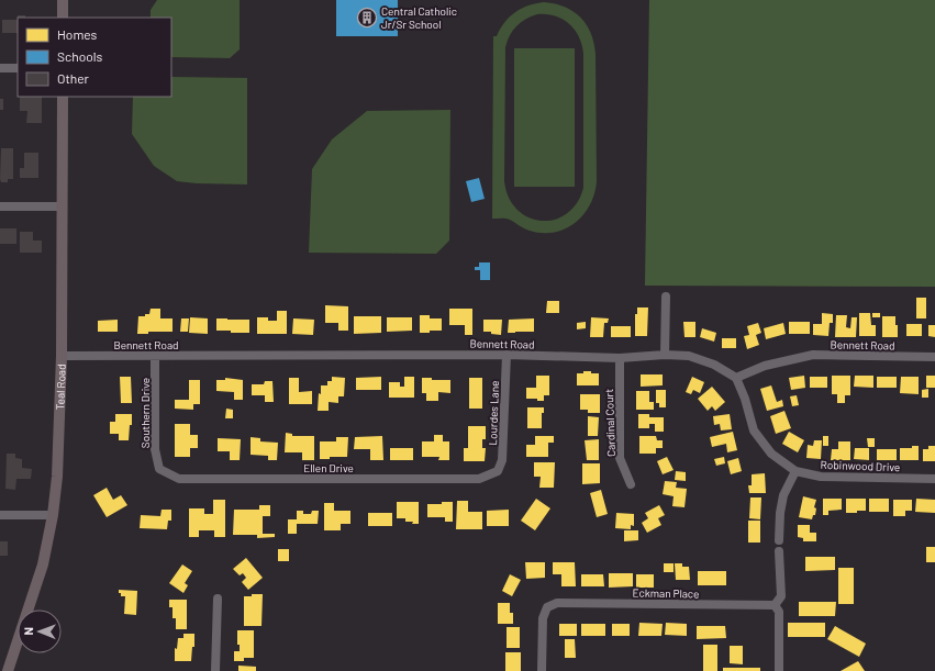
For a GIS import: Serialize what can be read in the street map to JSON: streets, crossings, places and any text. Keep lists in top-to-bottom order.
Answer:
{
  "streets": {
    "main road": ["Teal Road"],
    "street": [
      "Bennett Road",
      "Southern Drive",
      "Lourdes Lane",
      "Cardinal Court",
      "Robinwood Drive",
      "Ellen Drive",
      "Eckman Place"
    ]
  },
  "crossings": [
    ["Bennett Road", "Teal Road"],
    ["Bennett Road", "Southern Drive"],
    ["Bennett Road", "Lourdes Lane"],
    ["Bennett Road", "Cardinal Court"],
    ["Bennett Road", "Robinwood Drive"],
    ["Southern Drive", "Ellen Drive"],
    ["Lourdes Lane", "Ellen Drive"]
  ],
  "places": {
    "building": ["Central Catholic Jr/Sr School"]
  },
  "legend": ["Homes", "Schools", "Other"],
  "north": "left"
}
